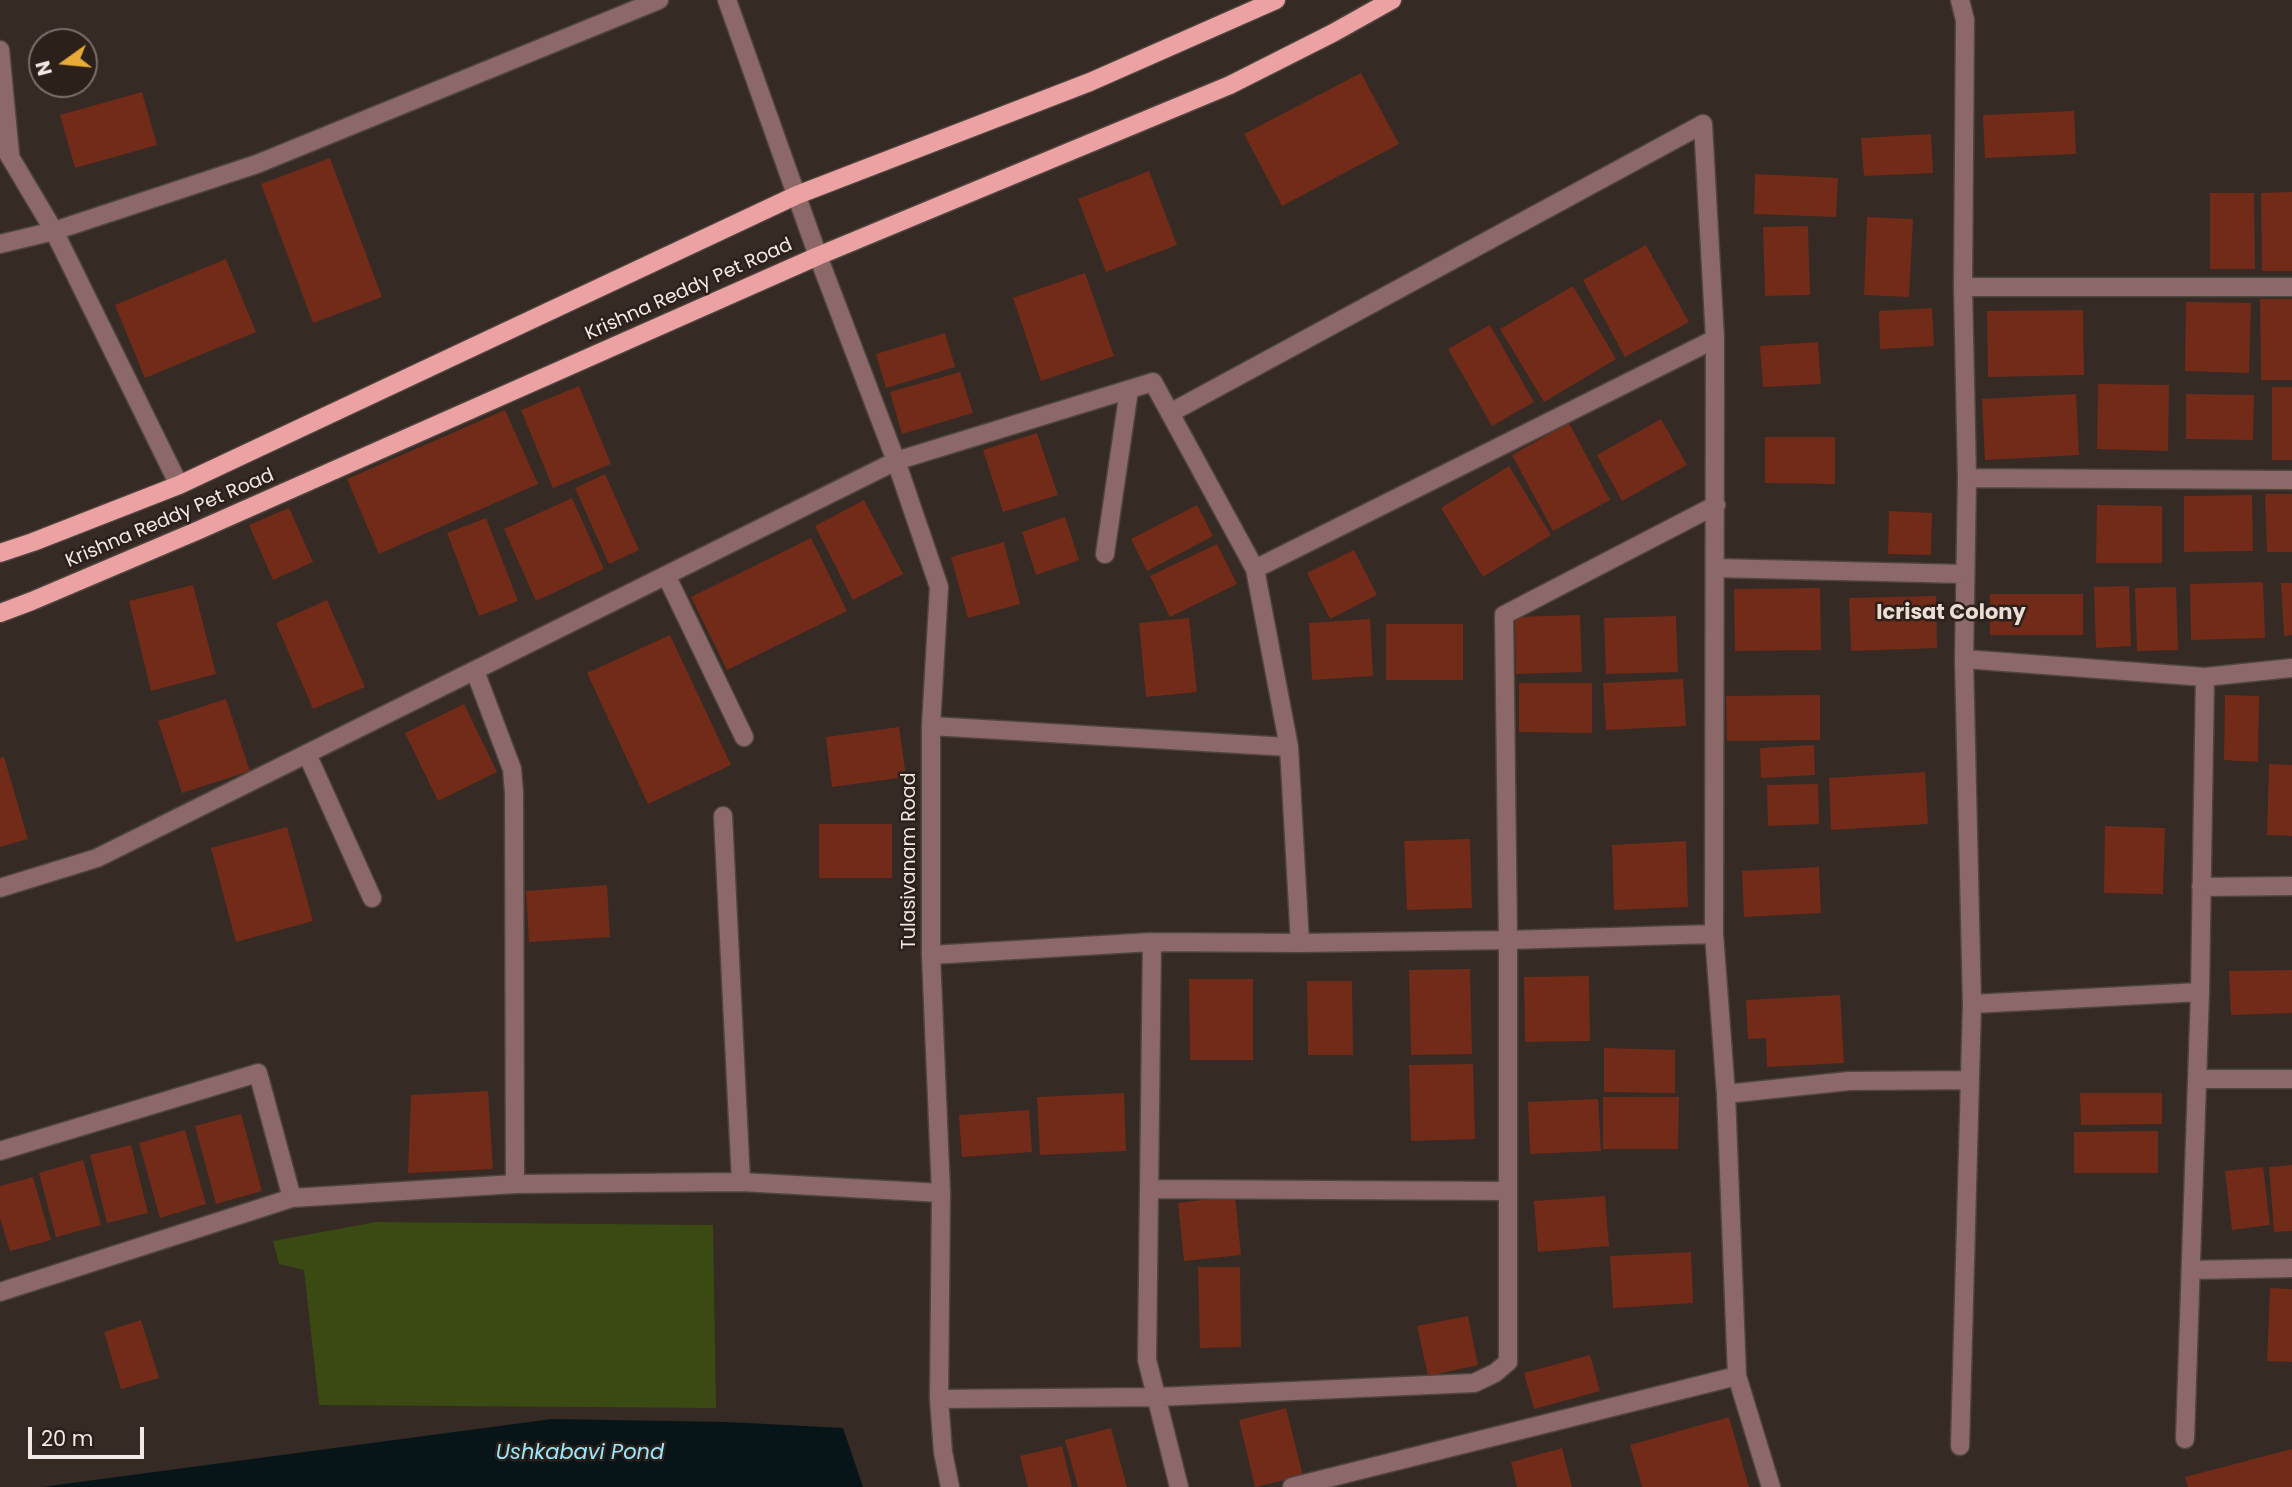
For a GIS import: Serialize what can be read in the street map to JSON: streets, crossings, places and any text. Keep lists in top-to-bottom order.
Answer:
{
  "streets": {
    "main road": ["Krishna Reddy Pet Road"],
    "street": ["Tulasivanam Road"]
  },
  "crossings": [
    ["Krishna Reddy Pet Road", "Tulasivanam Road"]
  ],
  "districts": ["Icrisat Colony"],
  "water": ["Ushkabavi Pond"],
  "scale_bar": "20 m",
  "north": "left"
}
